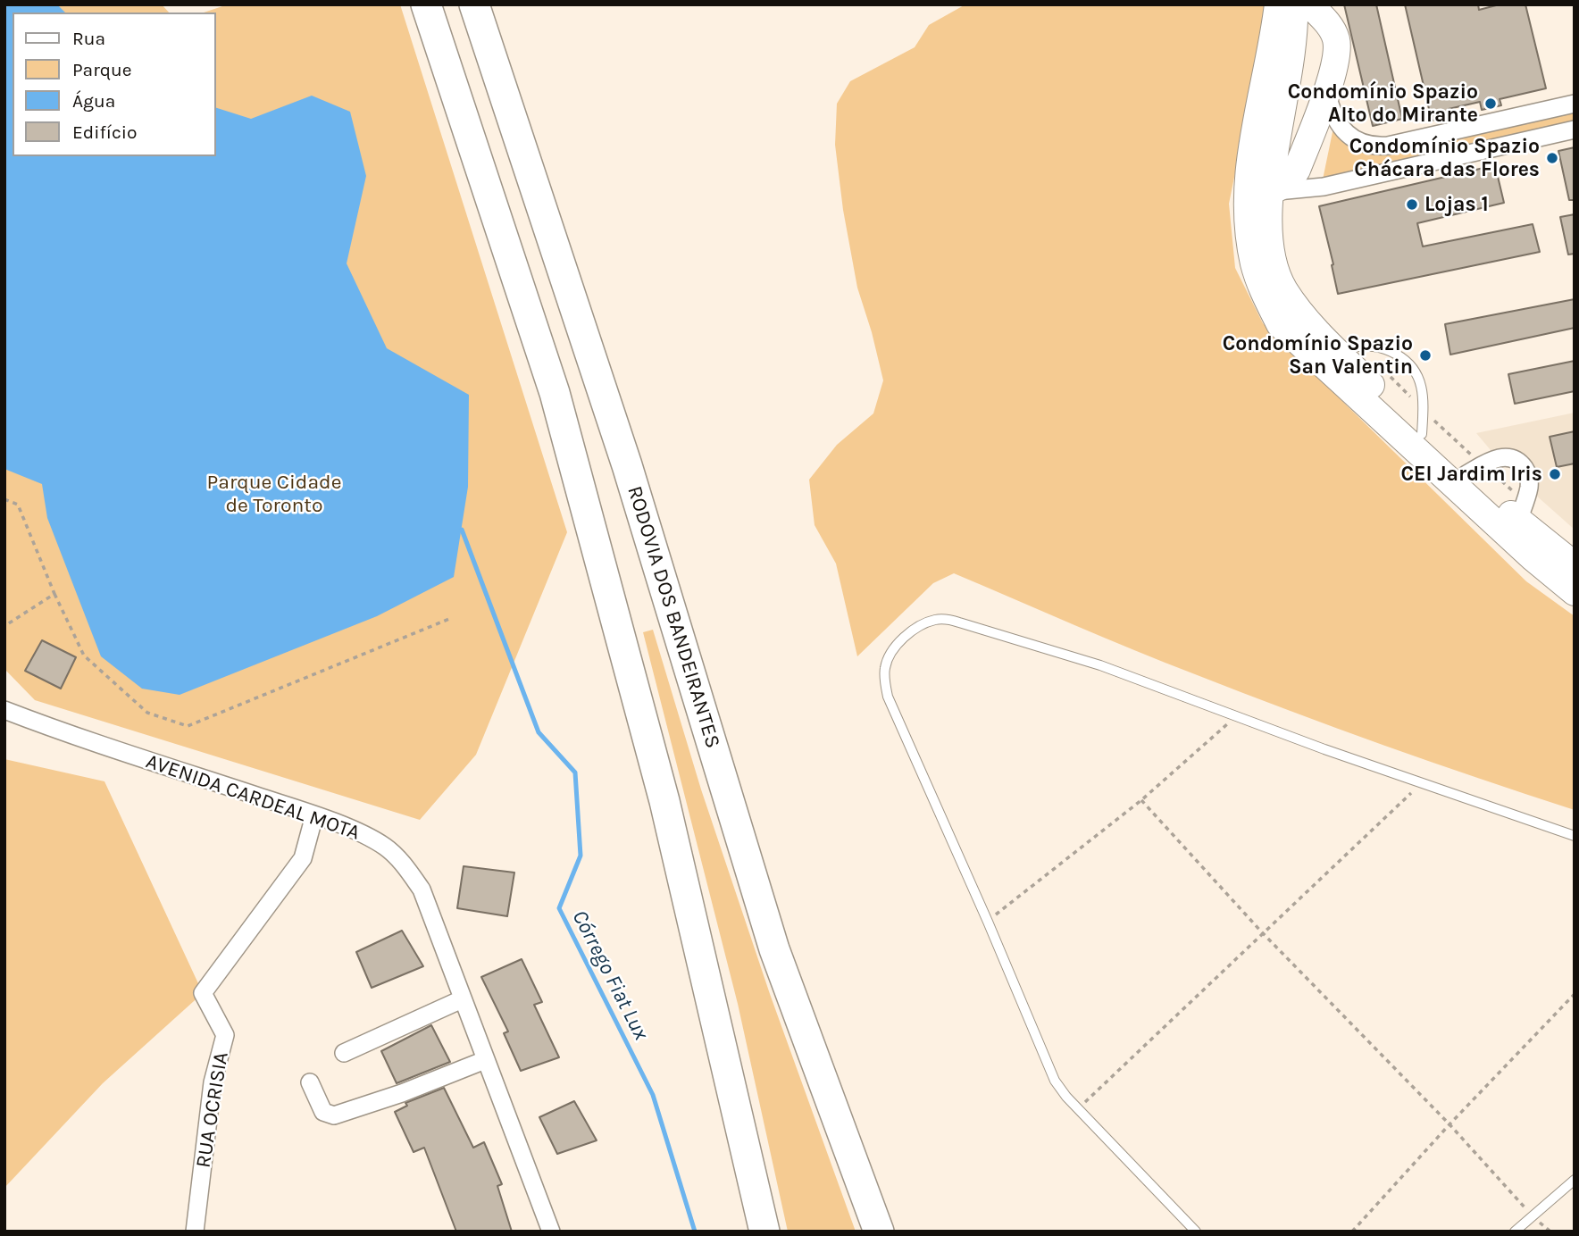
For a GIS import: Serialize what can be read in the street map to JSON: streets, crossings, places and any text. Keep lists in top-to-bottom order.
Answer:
{
  "streets": {
    "highway": ["RODOVIA DOS BANDEIRANTES"],
    "street": ["AVENIDA CARDEAL MOTA", "RUA OCRISIA"]
  },
  "crossings": [
    ["AVENIDA CARDEAL MOTA", "RUA OCRISIA"]
  ],
  "water": ["Córrego Fiat Lux"],
  "parks": ["Parque Cidade de Toronto"],
  "places": [
    "Condomínio Spazio Alto do Mirante",
    "Condomínio Spazio Chácara das Flores",
    "Lojas 1",
    "Condomínio Spazio San Valentin",
    "CEI Jardim Iris"
  ],
  "legend": [
    "Rua",
    "Parque",
    "Água",
    "Edifício"
  ]
}
